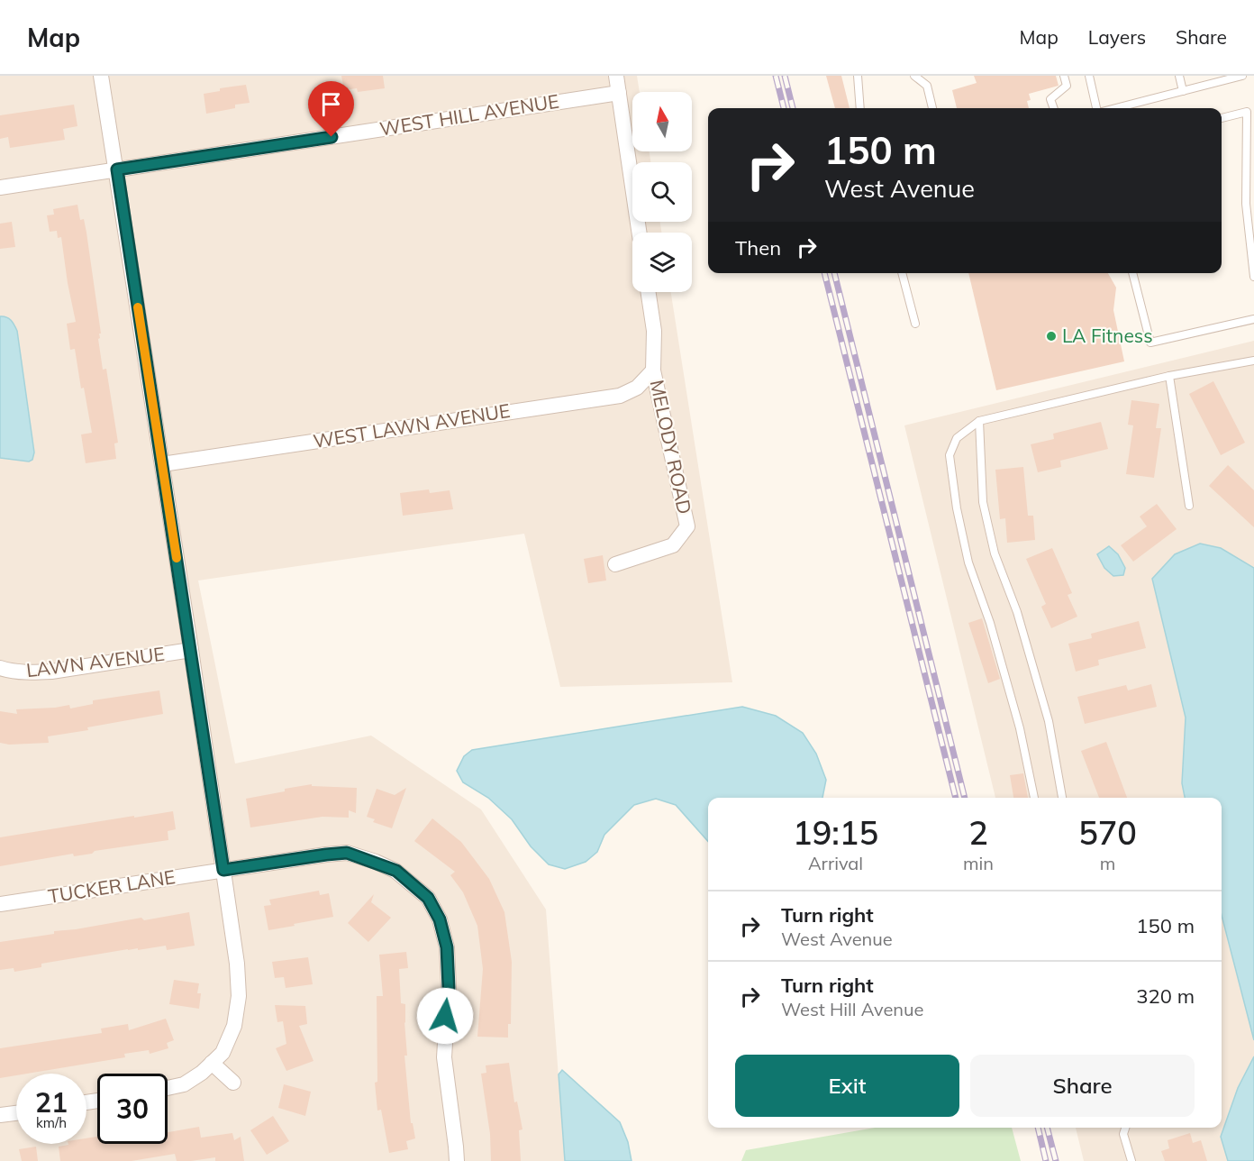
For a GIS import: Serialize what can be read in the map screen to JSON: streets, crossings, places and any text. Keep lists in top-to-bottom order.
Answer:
{
  "streets": {
    "street": [
      "WEST HILL AVENUE",
      "WEST LAWN AVENUE",
      "MELODY ROAD",
      "LAWN AVENUE",
      "TUCKER LANE"
    ]
  },
  "crossings": [
    ["WEST LAWN AVENUE", "MELODY ROAD"]
  ],
  "places": ["LA Fitness"],
  "north": "top",
  "page": {
    "header": "Map",
    "nav": ["Map", "Layers", "Share"],
    "turn": ["150 m", "West Avenue"],
    "then": "Then",
    "eta": [
      "19:15",
      "Arrival",
      "2",
      "min",
      "570",
      "m"
    ],
    "list": [
      {
        "name": "Turn right",
        "note": "West Avenue",
        "value": "150 m"
      },
      {
        "name": "Turn right",
        "note": "West Hill Avenue",
        "value": "320 m"
      }
    ],
    "buttons": ["Exit", "Share"],
    "speed": "21 km/h",
    "limit": "30"
  }
}
